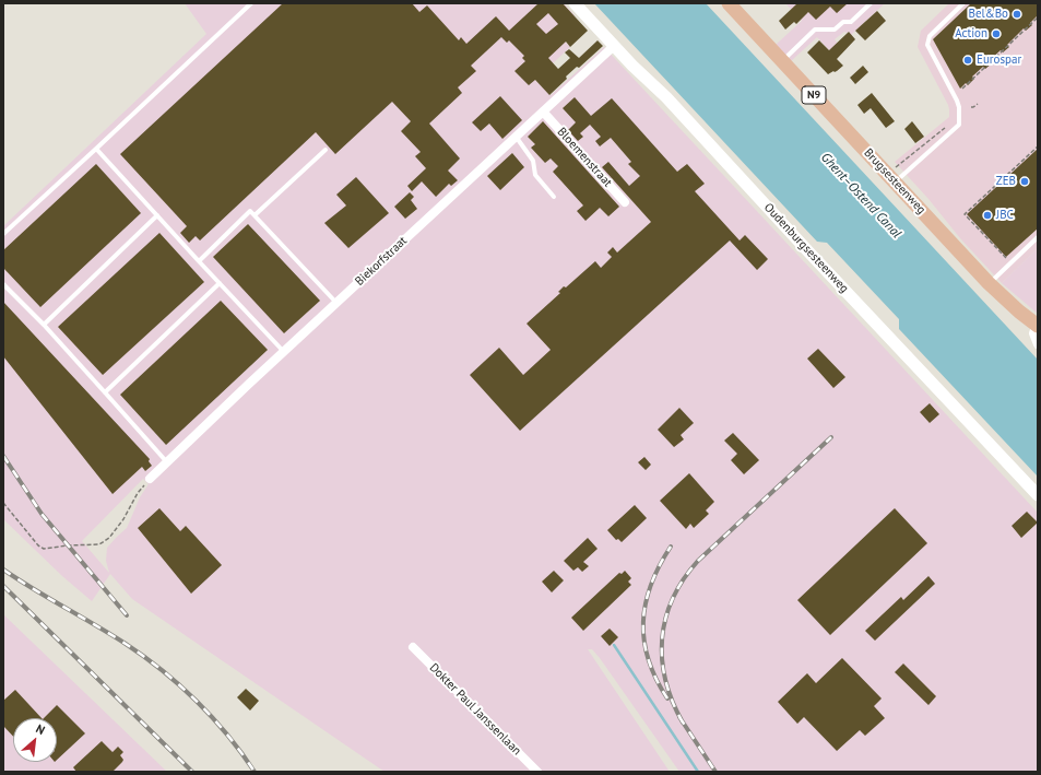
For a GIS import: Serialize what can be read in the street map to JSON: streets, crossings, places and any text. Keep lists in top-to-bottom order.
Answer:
{
  "streets": {
    "main road": ["N9", "Brugsesteenweg"],
    "street": [
      "Bloemenstraat",
      "Oudenburgsesteenweg",
      "Biekorfstraat",
      "Dokter Paul Janssenlaan"
    ]
  },
  "crossings": [
    ["Bloemenstraat", "Biekorfstraat"],
    ["Oudenburgsesteenweg", "Biekorfstraat"]
  ],
  "water": ["Ghent–Ostend Canal"],
  "places": [
    "Bel&Bo",
    "Action",
    "Eurospar",
    "ZEB",
    "JBC"
  ],
  "north": "top right"
}
